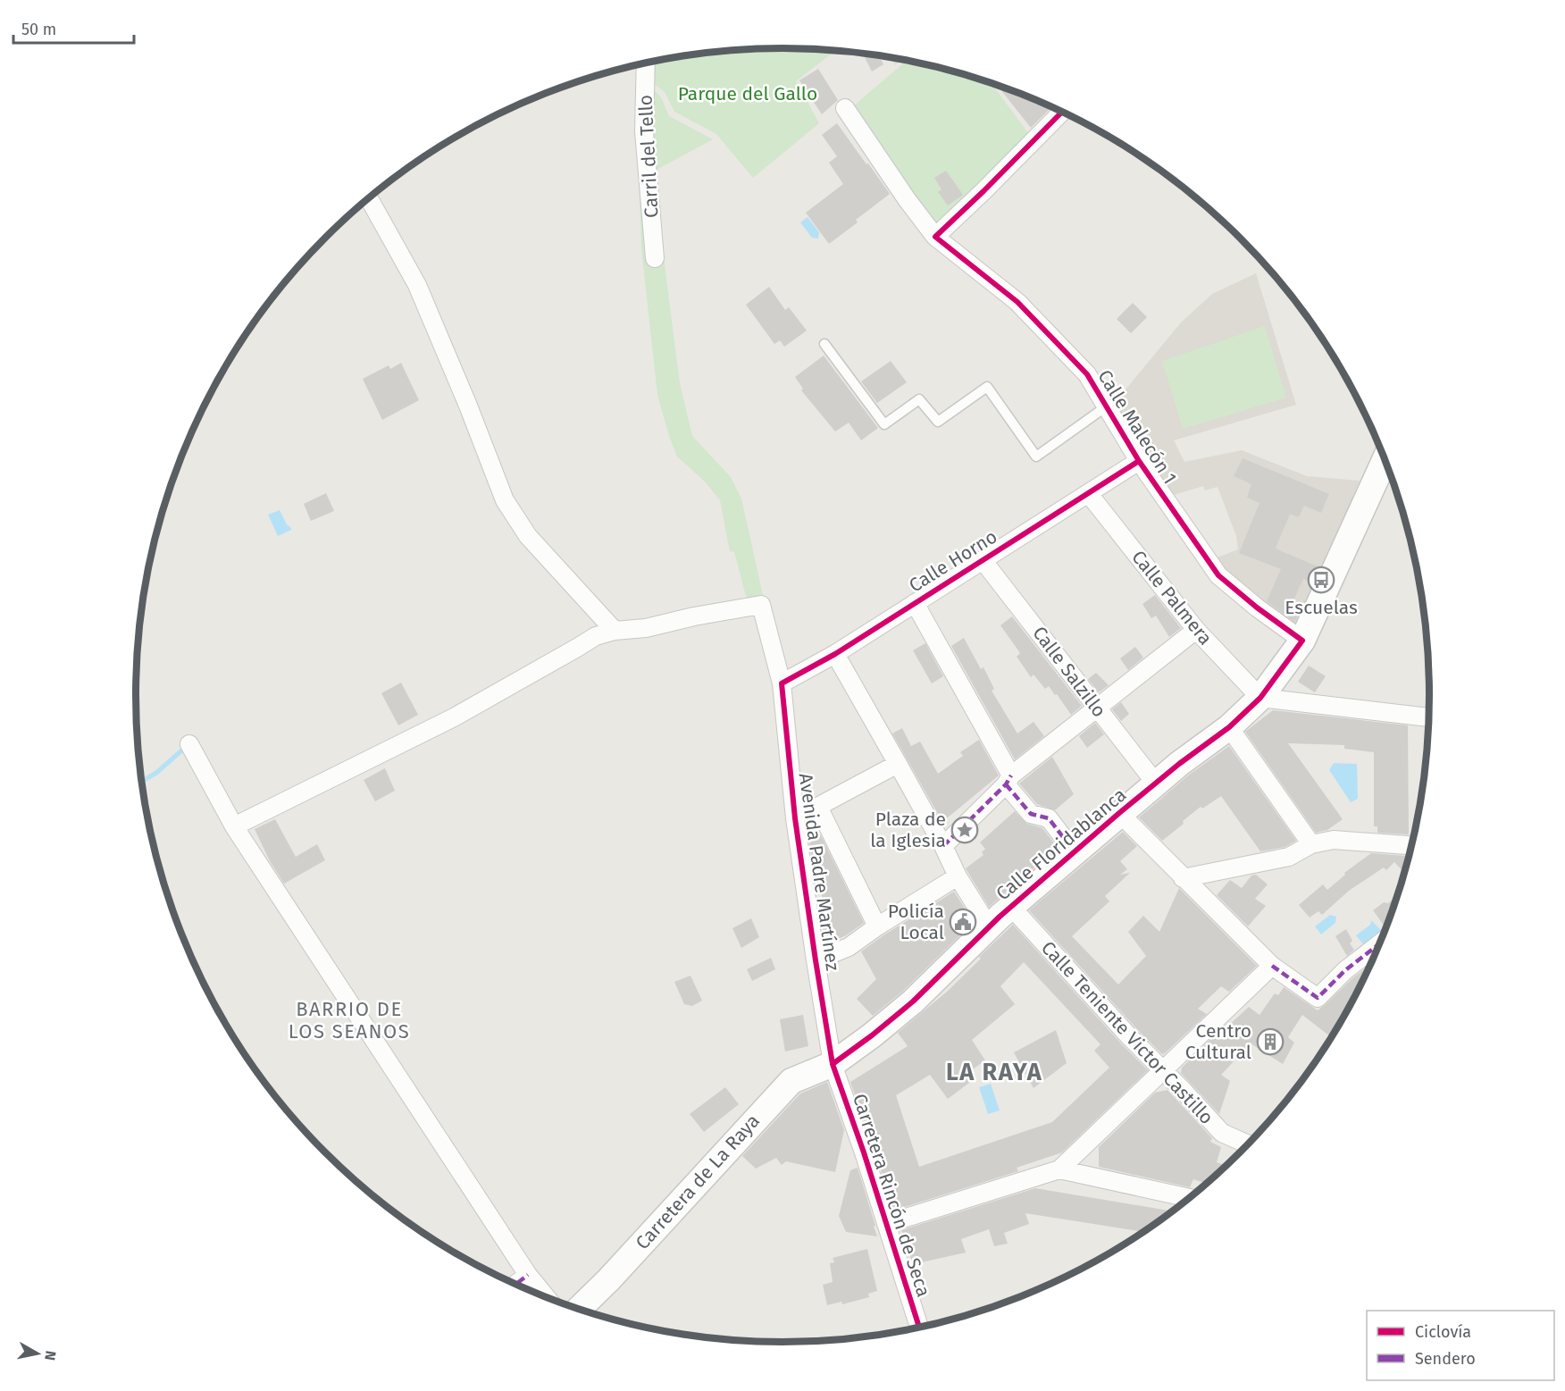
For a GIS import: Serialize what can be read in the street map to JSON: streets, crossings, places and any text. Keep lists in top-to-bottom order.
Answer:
{
  "streets": {
    "main road": ["Calle Floridablanca", "Carretera de La Raya"],
    "street": [
      "Carril del Tello",
      "Calle Malecón 1",
      "Calle Horno",
      "Calle Palmera",
      "Calle Salzillo",
      "Avenida Padre Martínez",
      "Calle Teniente Victor Castillo",
      "Carretera Rincón de Seca"
    ]
  },
  "crossings": [
    ["Calle Malecón 1", "Calle Horno"],
    ["Calle Malecón 1", "Calle Floridablanca"],
    ["Calle Horno", "Calle Palmera"],
    ["Calle Horno", "Calle Salzillo"],
    ["Calle Horno", "Avenida Padre Martínez"],
    ["Calle Palmera", "Calle Floridablanca"],
    ["Calle Salzillo", "Calle Floridablanca"],
    ["Calle Floridablanca", "Avenida Padre Martínez"],
    ["Calle Floridablanca", "Calle Teniente Victor Castillo"],
    ["Calle Floridablanca", "Carretera de La Raya"],
    ["Calle Floridablanca", "Carretera Rincón de Seca"],
    ["Avenida Padre Martínez", "Carretera de La Raya"],
    ["Avenida Padre Martínez", "Carretera Rincón de Seca"],
    ["Carretera de La Raya", "Carretera Rincón de Seca"]
  ],
  "districts": ["BARRIO DE LOS SEANOS", "LA RAYA"],
  "parks": ["Parque del Gallo"],
  "places": {
    "bus stop": ["Escuelas"],
    "place": ["Plaza de la Iglesia"],
    "public building": ["Policía Local"],
    "building": ["Centro Cultural"]
  },
  "legend": ["Ciclovía", "Sendero"],
  "scale_bar": "50 m",
  "north": "right"
}
